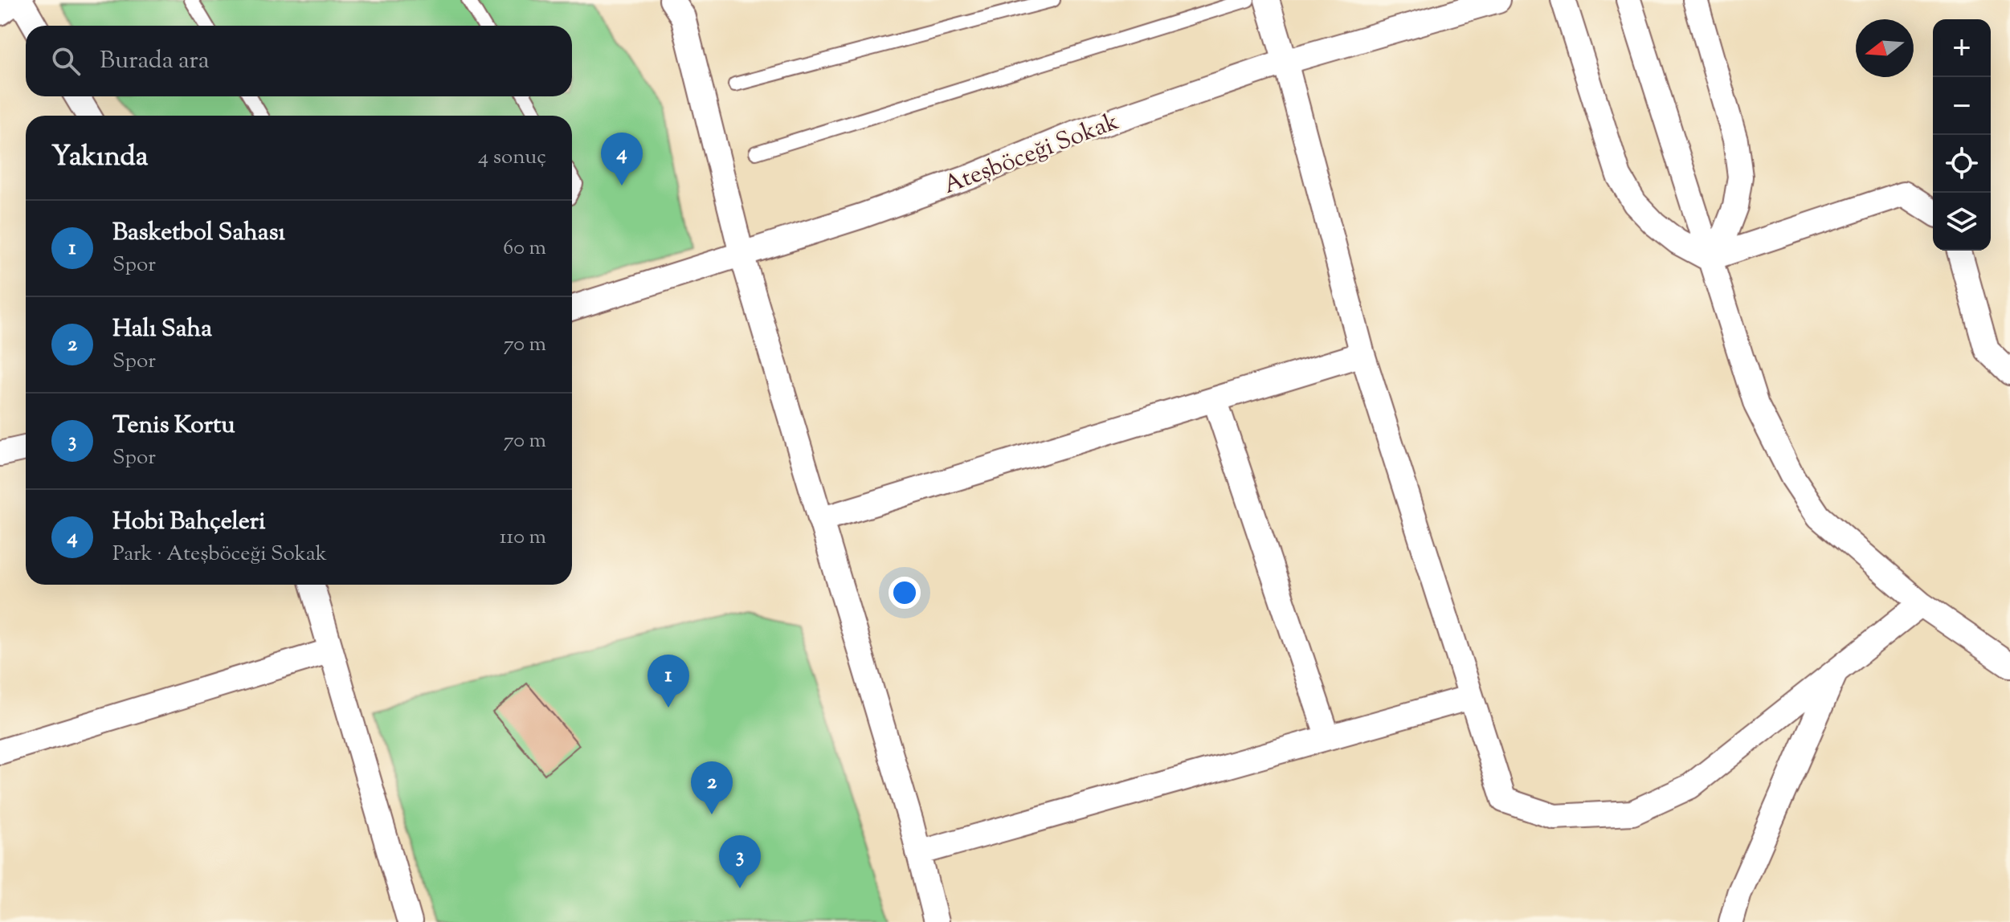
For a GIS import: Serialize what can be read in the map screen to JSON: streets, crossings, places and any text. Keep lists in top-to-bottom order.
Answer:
{
  "streets": {
    "street": ["Ateşböceği Sokak"]
  },
  "north": "left",
  "page": {
    "map_buttons": ["+", "−"],
    "search": "Burada ara",
    "heading": ["Yakında", "4 sonuç"],
    "pins": [
      "4",
      "1",
      "2",
      "3"
    ],
    "list": [
      {
        "mark": "1",
        "name": "Basketbol Sahası",
        "note": "Spor",
        "value": "60 m"
      },
      {
        "mark": "2",
        "name": "Halı Saha",
        "note": "Spor",
        "value": "70 m"
      },
      {
        "mark": "3",
        "name": "Tenis Kortu",
        "note": "Spor",
        "value": "70 m"
      },
      {
        "mark": "4",
        "name": "Hobi Bahçeleri",
        "note": "Park · Ateşböceği Sokak",
        "value": "110 m"
      }
    ]
  }
}
